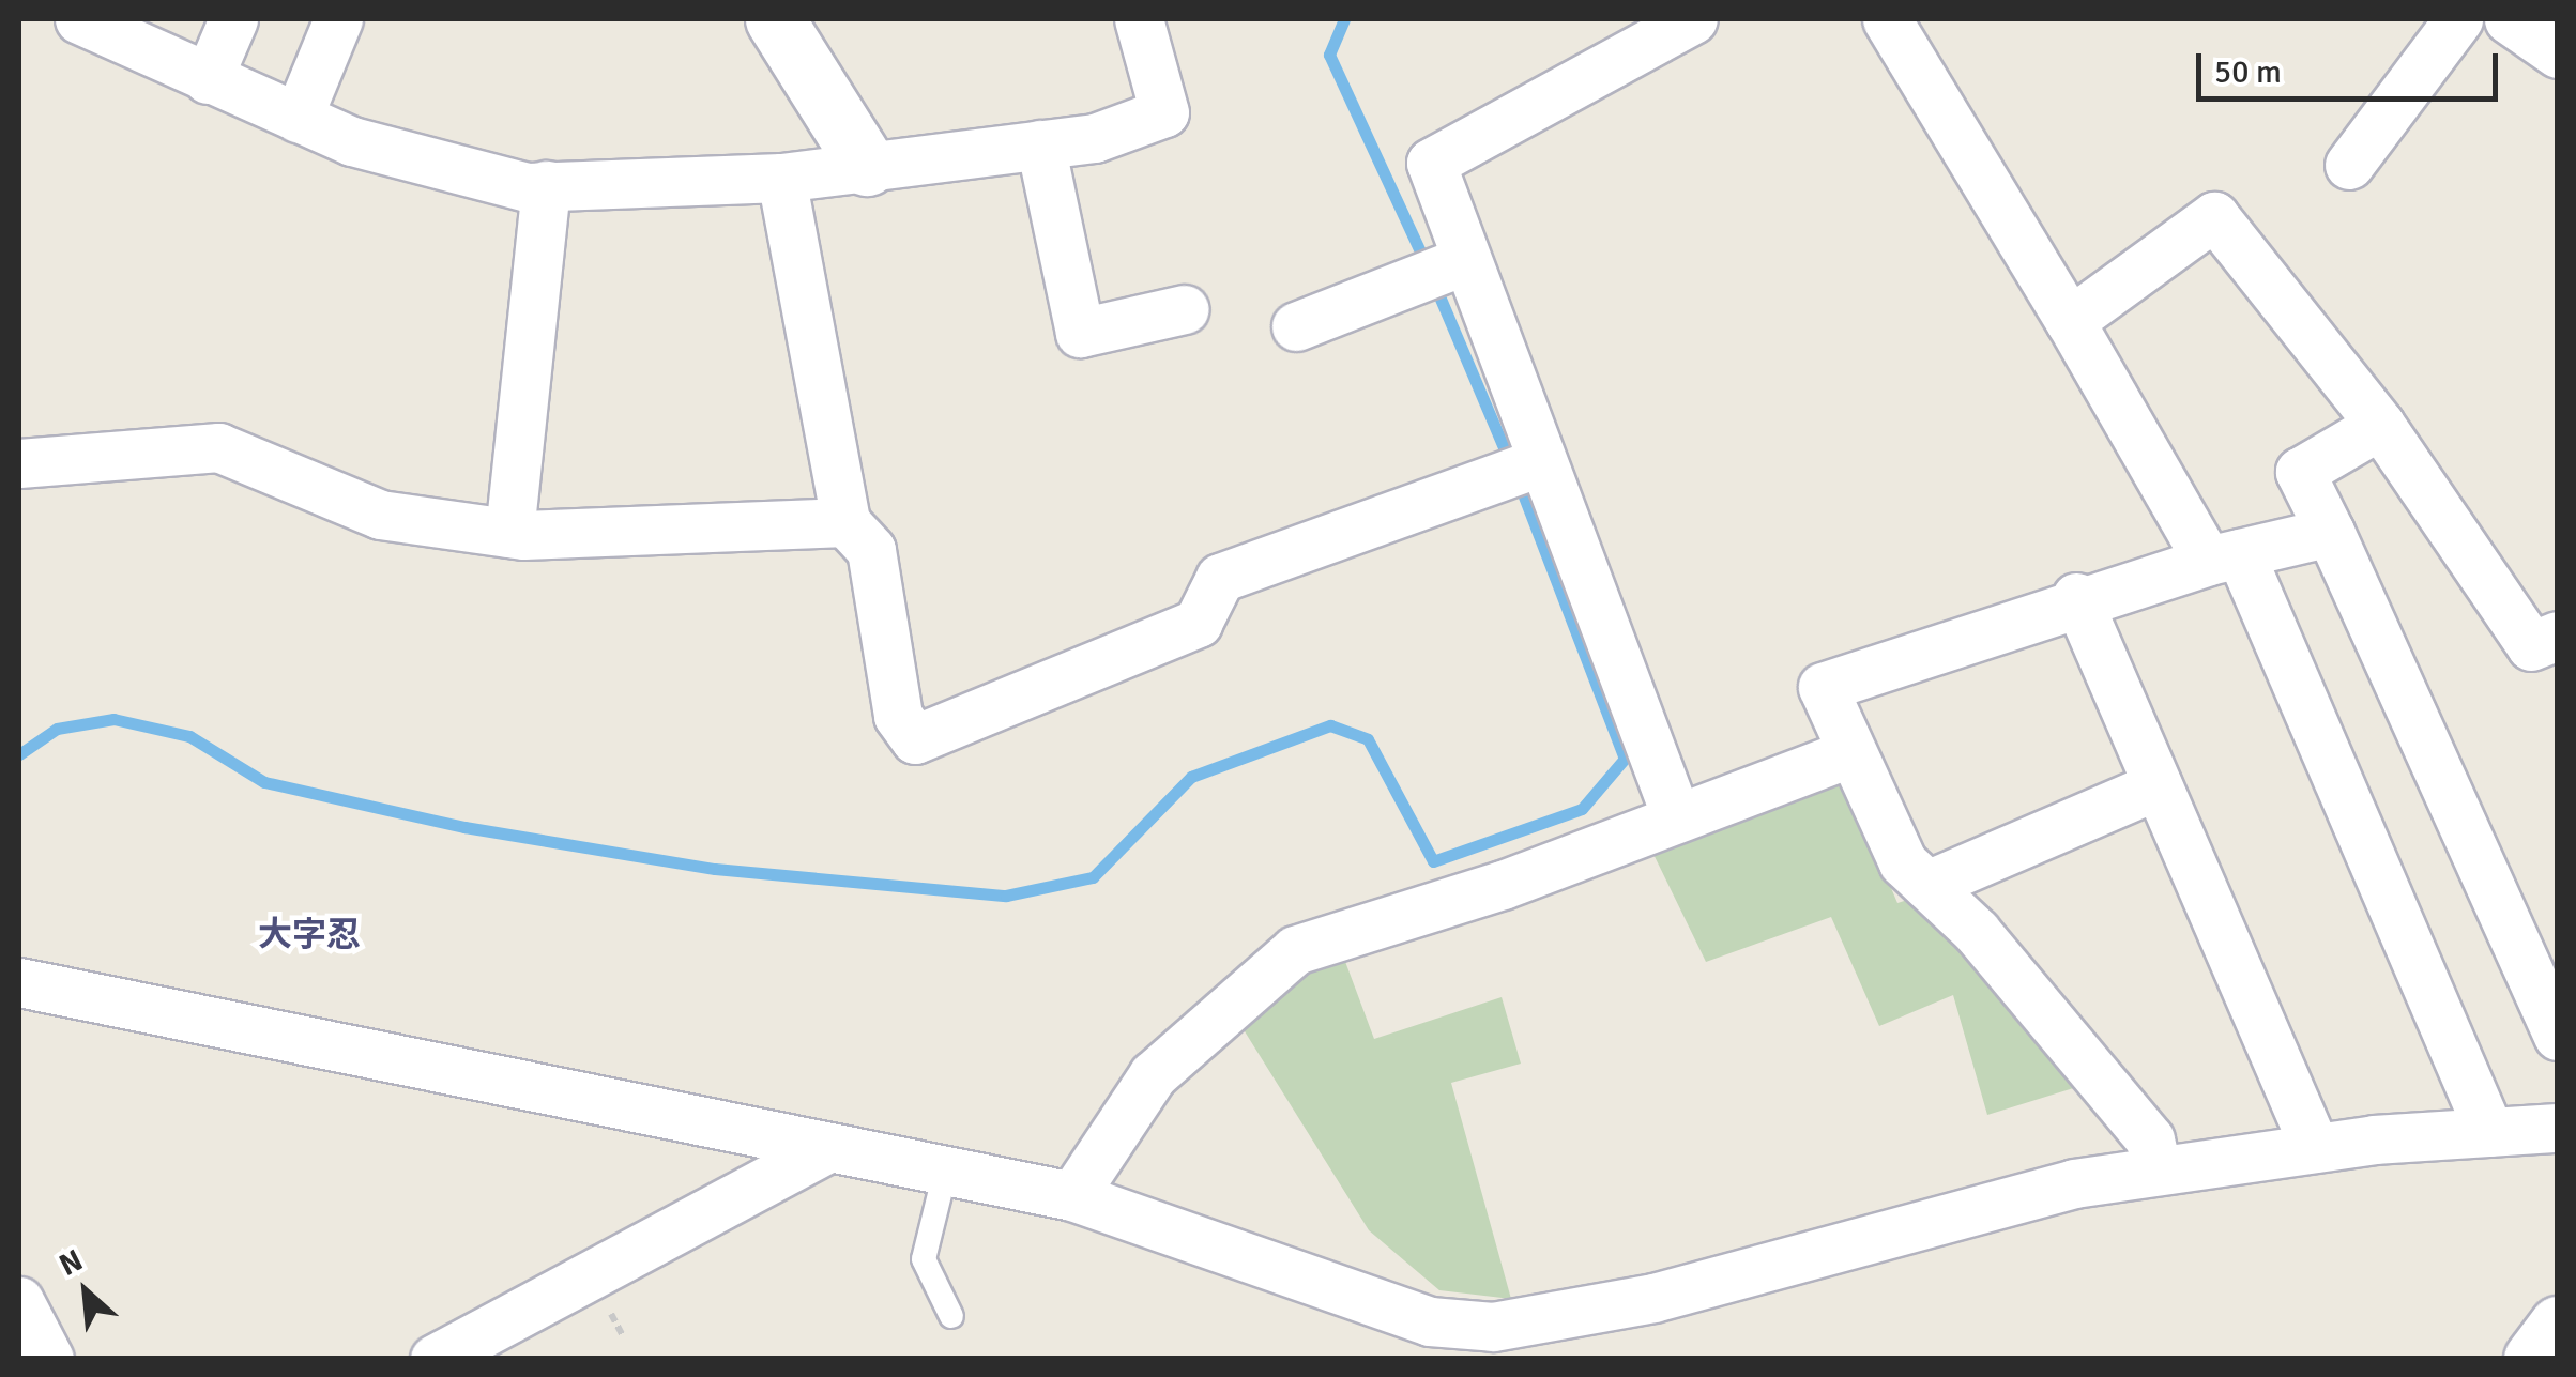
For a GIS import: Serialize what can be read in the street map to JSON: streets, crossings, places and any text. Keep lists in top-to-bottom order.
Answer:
{
  "districts": ["大字忍"],
  "scale_bar": "50 m",
  "north": "top left"
}
